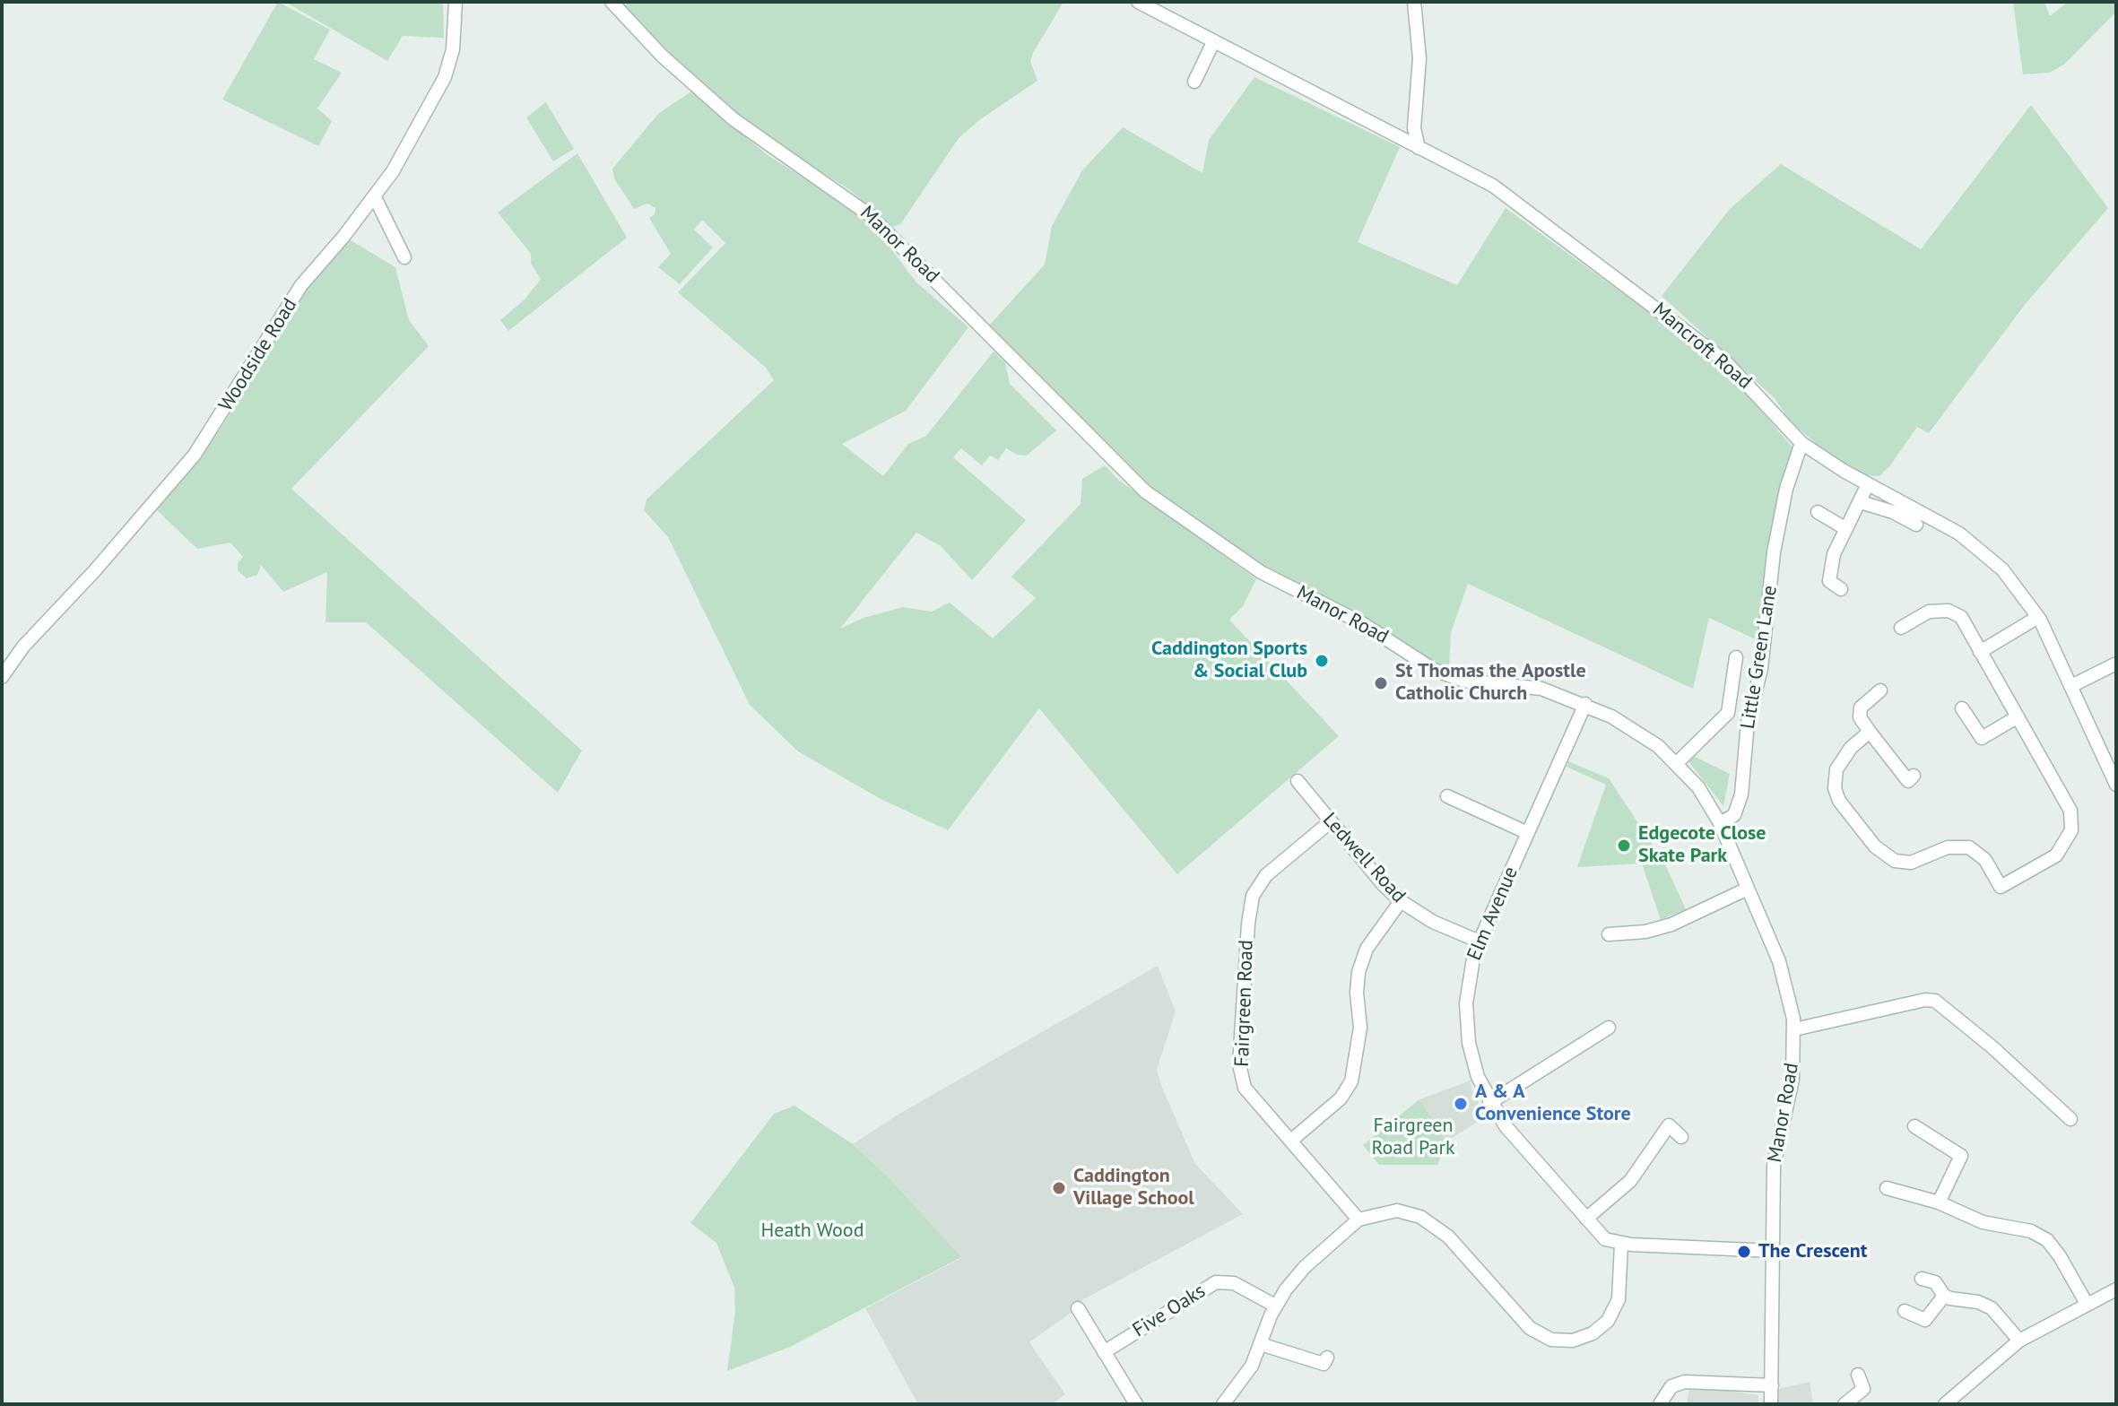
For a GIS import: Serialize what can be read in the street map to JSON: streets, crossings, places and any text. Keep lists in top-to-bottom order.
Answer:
{
  "streets": {
    "street": [
      "Manor Road",
      "Mancroft Road",
      "Woodside Road",
      "Little Green Lane",
      "Ledwell Road",
      "Elm Avenue",
      "Fairgreen Road",
      "Five Oaks"
    ]
  },
  "crossings": [
    ["Manor Road", "Little Green Lane"],
    ["Manor Road", "Elm Avenue"],
    ["Mancroft Road", "Little Green Lane"],
    ["Ledwell Road", "Elm Avenue"],
    ["Ledwell Road", "Fairgreen Road"]
  ],
  "parks": ["Fairgreen Road Park", "Heath Wood"],
  "places": [
    "Caddington Sports & Social Club",
    "St Thomas the Apostle Catholic Church",
    "Edgecote Close Skate Park",
    "A & A Convenience Store",
    "Caddington Village School",
    "The Crescent"
  ]
}
